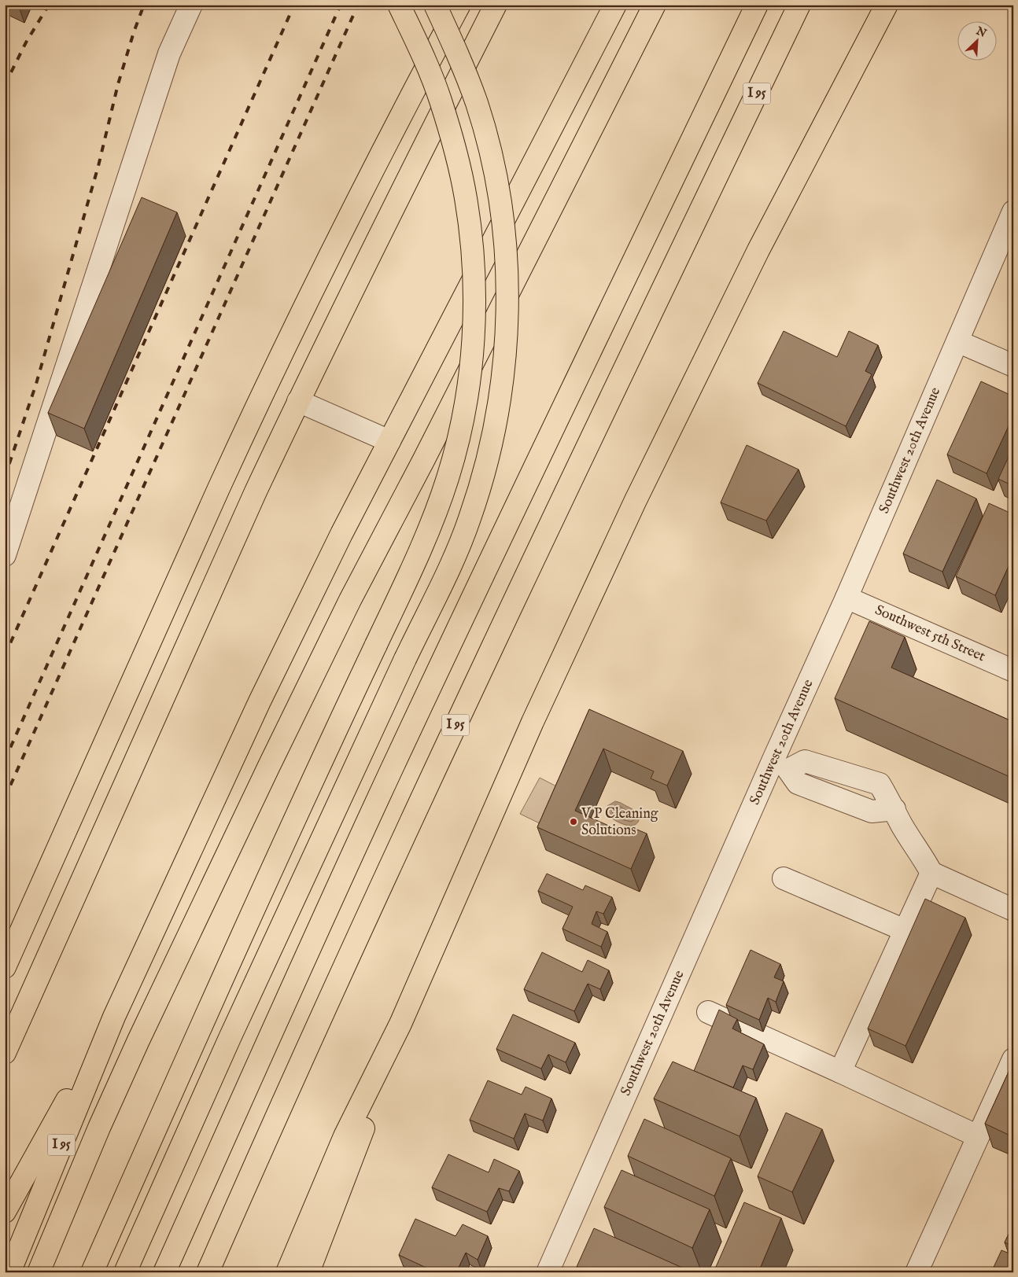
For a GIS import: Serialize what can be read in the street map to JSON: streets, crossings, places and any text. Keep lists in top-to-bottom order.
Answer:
{
  "streets": {
    "highway": ["I 95"],
    "street": ["Southwest 20th Avenue", "Southwest 5th Street"]
  },
  "crossings": [
    ["Southwest 20th Avenue", "Southwest 5th Street"]
  ],
  "places": ["V P Cleaning Solutions"],
  "north": "top right"
}
